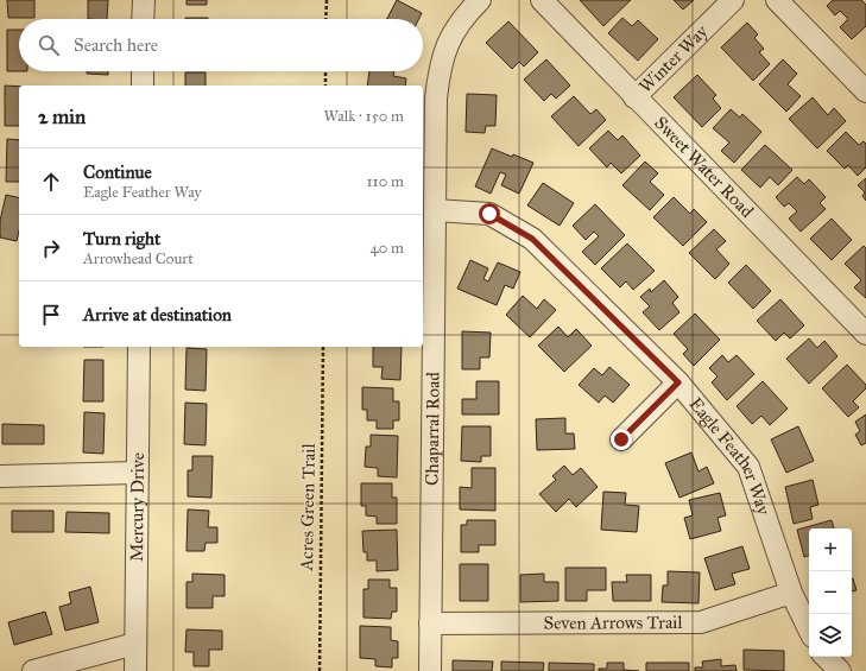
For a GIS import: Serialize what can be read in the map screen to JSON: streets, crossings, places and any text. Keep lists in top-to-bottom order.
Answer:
{
  "streets": {
    "street": [
      "Winter Way",
      "Sweet Water Road",
      "Chaparral Road",
      "Eagle Feather Way",
      "Mercury Drive",
      "Seven Arrows Trail"
    ],
    "path": ["Acres Green Trail"]
  },
  "crossings": [
    ["Winter Way", "Sweet Water Road"],
    ["Chaparral Road", "Eagle Feather Way"],
    ["Chaparral Road", "Seven Arrows Trail"],
    ["Eagle Feather Way", "Seven Arrows Trail"]
  ],
  "page": {
    "search": "Search here",
    "heading": ["2 min", "Walk · 150 m"],
    "list": [
      ["Continue", "Eagle Feather Way", "110 m"],
      ["Turn right", "Arrowhead Court", "40 m"],
      "Arrive at destination"
    ],
    "map_buttons": ["+", "−"]
  }
}
